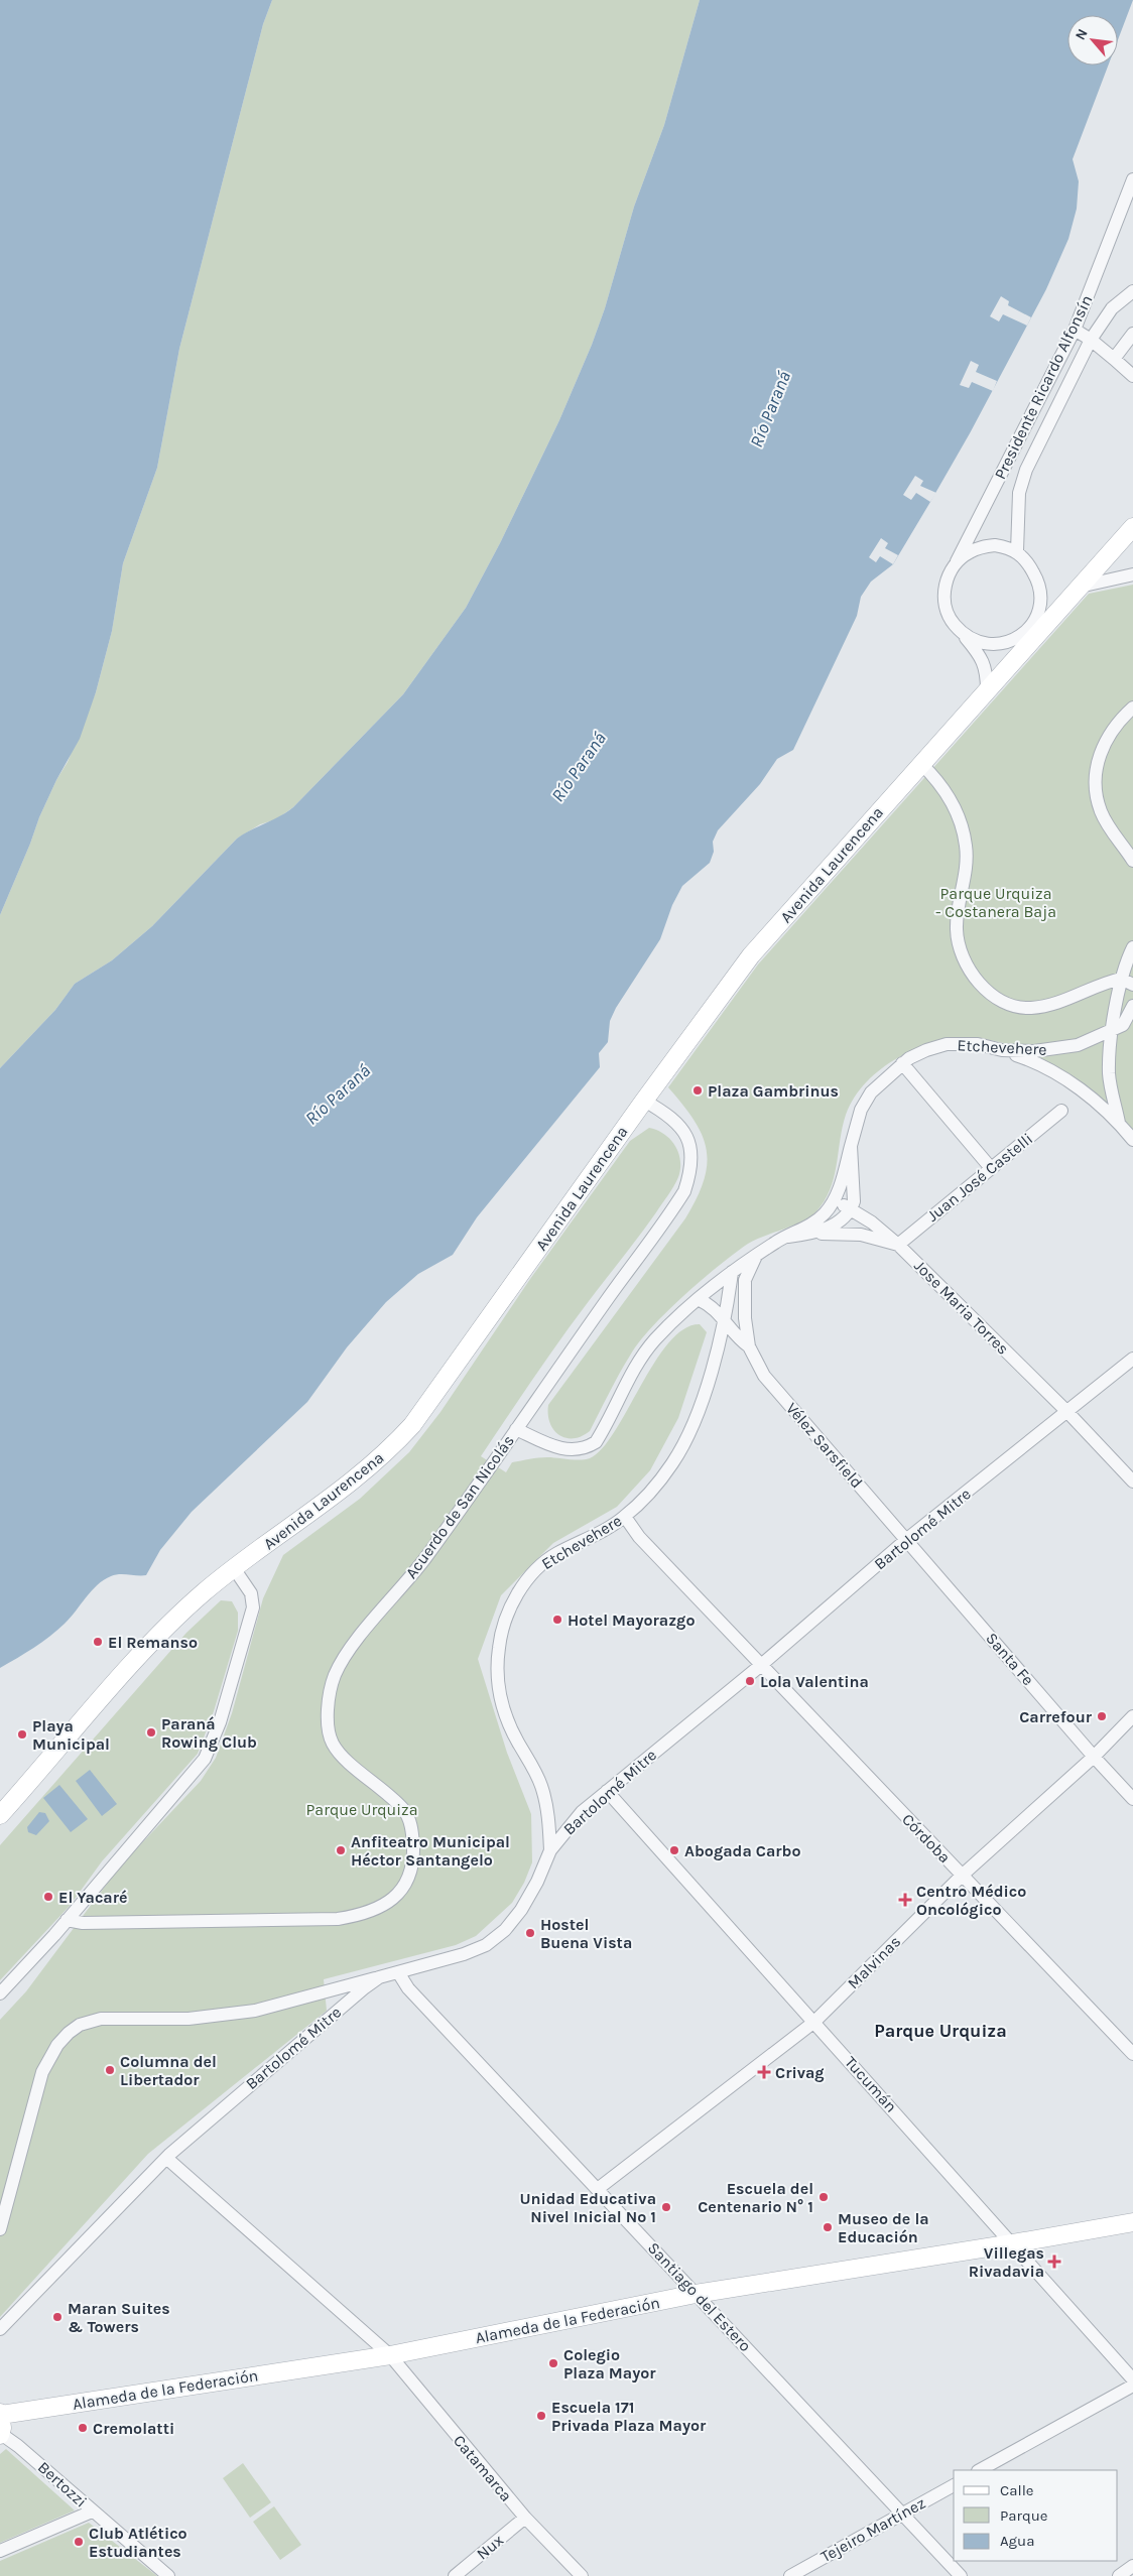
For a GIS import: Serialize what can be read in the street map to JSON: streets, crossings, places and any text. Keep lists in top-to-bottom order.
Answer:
{
  "streets": {
    "street": [
      "Presidente Ricardo Alfonsín",
      "Avenida Laurencena",
      "Etchevehere",
      "Juan José Castelli",
      "Jose Maria Torres",
      "Vélez Sarsfield",
      "Acuerdo de San Nicolás",
      "Bartolomé Mitre",
      "Santa Fe",
      "Córdoba",
      "Malvinas",
      "Tucumán",
      "Santiago del Estero",
      "Alameda de la Federación",
      "Catamarca",
      "Bertozzi",
      "Tejeiro Martínez",
      "Nux"
    ]
  },
  "crossings": [
    ["Presidente Ricardo Alfonsín", "Avenida Laurencena"],
    ["Avenida Laurencena", "Acuerdo de San Nicolás"],
    ["Etchevehere", "Jose Maria Torres"],
    ["Etchevehere", "Vélez Sarsfield"],
    ["Etchevehere", "Bartolomé Mitre"],
    ["Etchevehere", "Córdoba"],
    ["Juan José Castelli", "Jose Maria Torres"],
    ["Jose Maria Torres", "Bartolomé Mitre"],
    ["Vélez Sarsfield", "Bartolomé Mitre"],
    ["Vélez Sarsfield", "Santa Fe"],
    ["Bartolomé Mitre", "Santa Fe"],
    ["Bartolomé Mitre", "Córdoba"],
    ["Bartolomé Mitre", "Tucumán"],
    ["Bartolomé Mitre", "Santiago del Estero"],
    ["Bartolomé Mitre", "Catamarca"],
    ["Santa Fe", "Malvinas"],
    ["Córdoba", "Malvinas"],
    ["Malvinas", "Tucumán"],
    ["Malvinas", "Santiago del Estero"],
    ["Tucumán", "Alameda de la Federación"],
    ["Santiago del Estero", "Alameda de la Federación"],
    ["Santiago del Estero", "Tejeiro Martínez"],
    ["Alameda de la Federación", "Catamarca"],
    ["Catamarca", "Nux"]
  ],
  "districts": ["Parque Urquiza"],
  "water": ["Río Paraná"],
  "parks": ["Parque Urquiza - Costanera Baja", "Parque Urquiza"],
  "places": {
    "other": [
      "Plaza Gambrinus",
      "Hotel Mayorazgo",
      "El Remanso",
      "Lola Valentina",
      "Carrefour",
      "Paraná Rowing Club",
      "Playa Municipal",
      "Anfiteatro Municipal Héctor Santangelo",
      "Abogada Carbo",
      "El Yacaré",
      "Hostel Buena Vista",
      "Columna del Libertador",
      "Escuela del Centenario N° 1",
      "Unidad Educativa Nivel Inicial Nº 1",
      "Museo de la Educación",
      "Maran Suites & Towers",
      "Colegio Plaza Mayor",
      "Escuela 171 Privada Plaza Mayor",
      "Cremolatti",
      "Club Atlético Estudiantes"
    ],
    "health": ["Centro Médico Oncológico", "Crivag", "Villegas Rivadavia"]
  },
  "legend": ["Calle", "Parque", "Agua"],
  "north": "top left"
}
